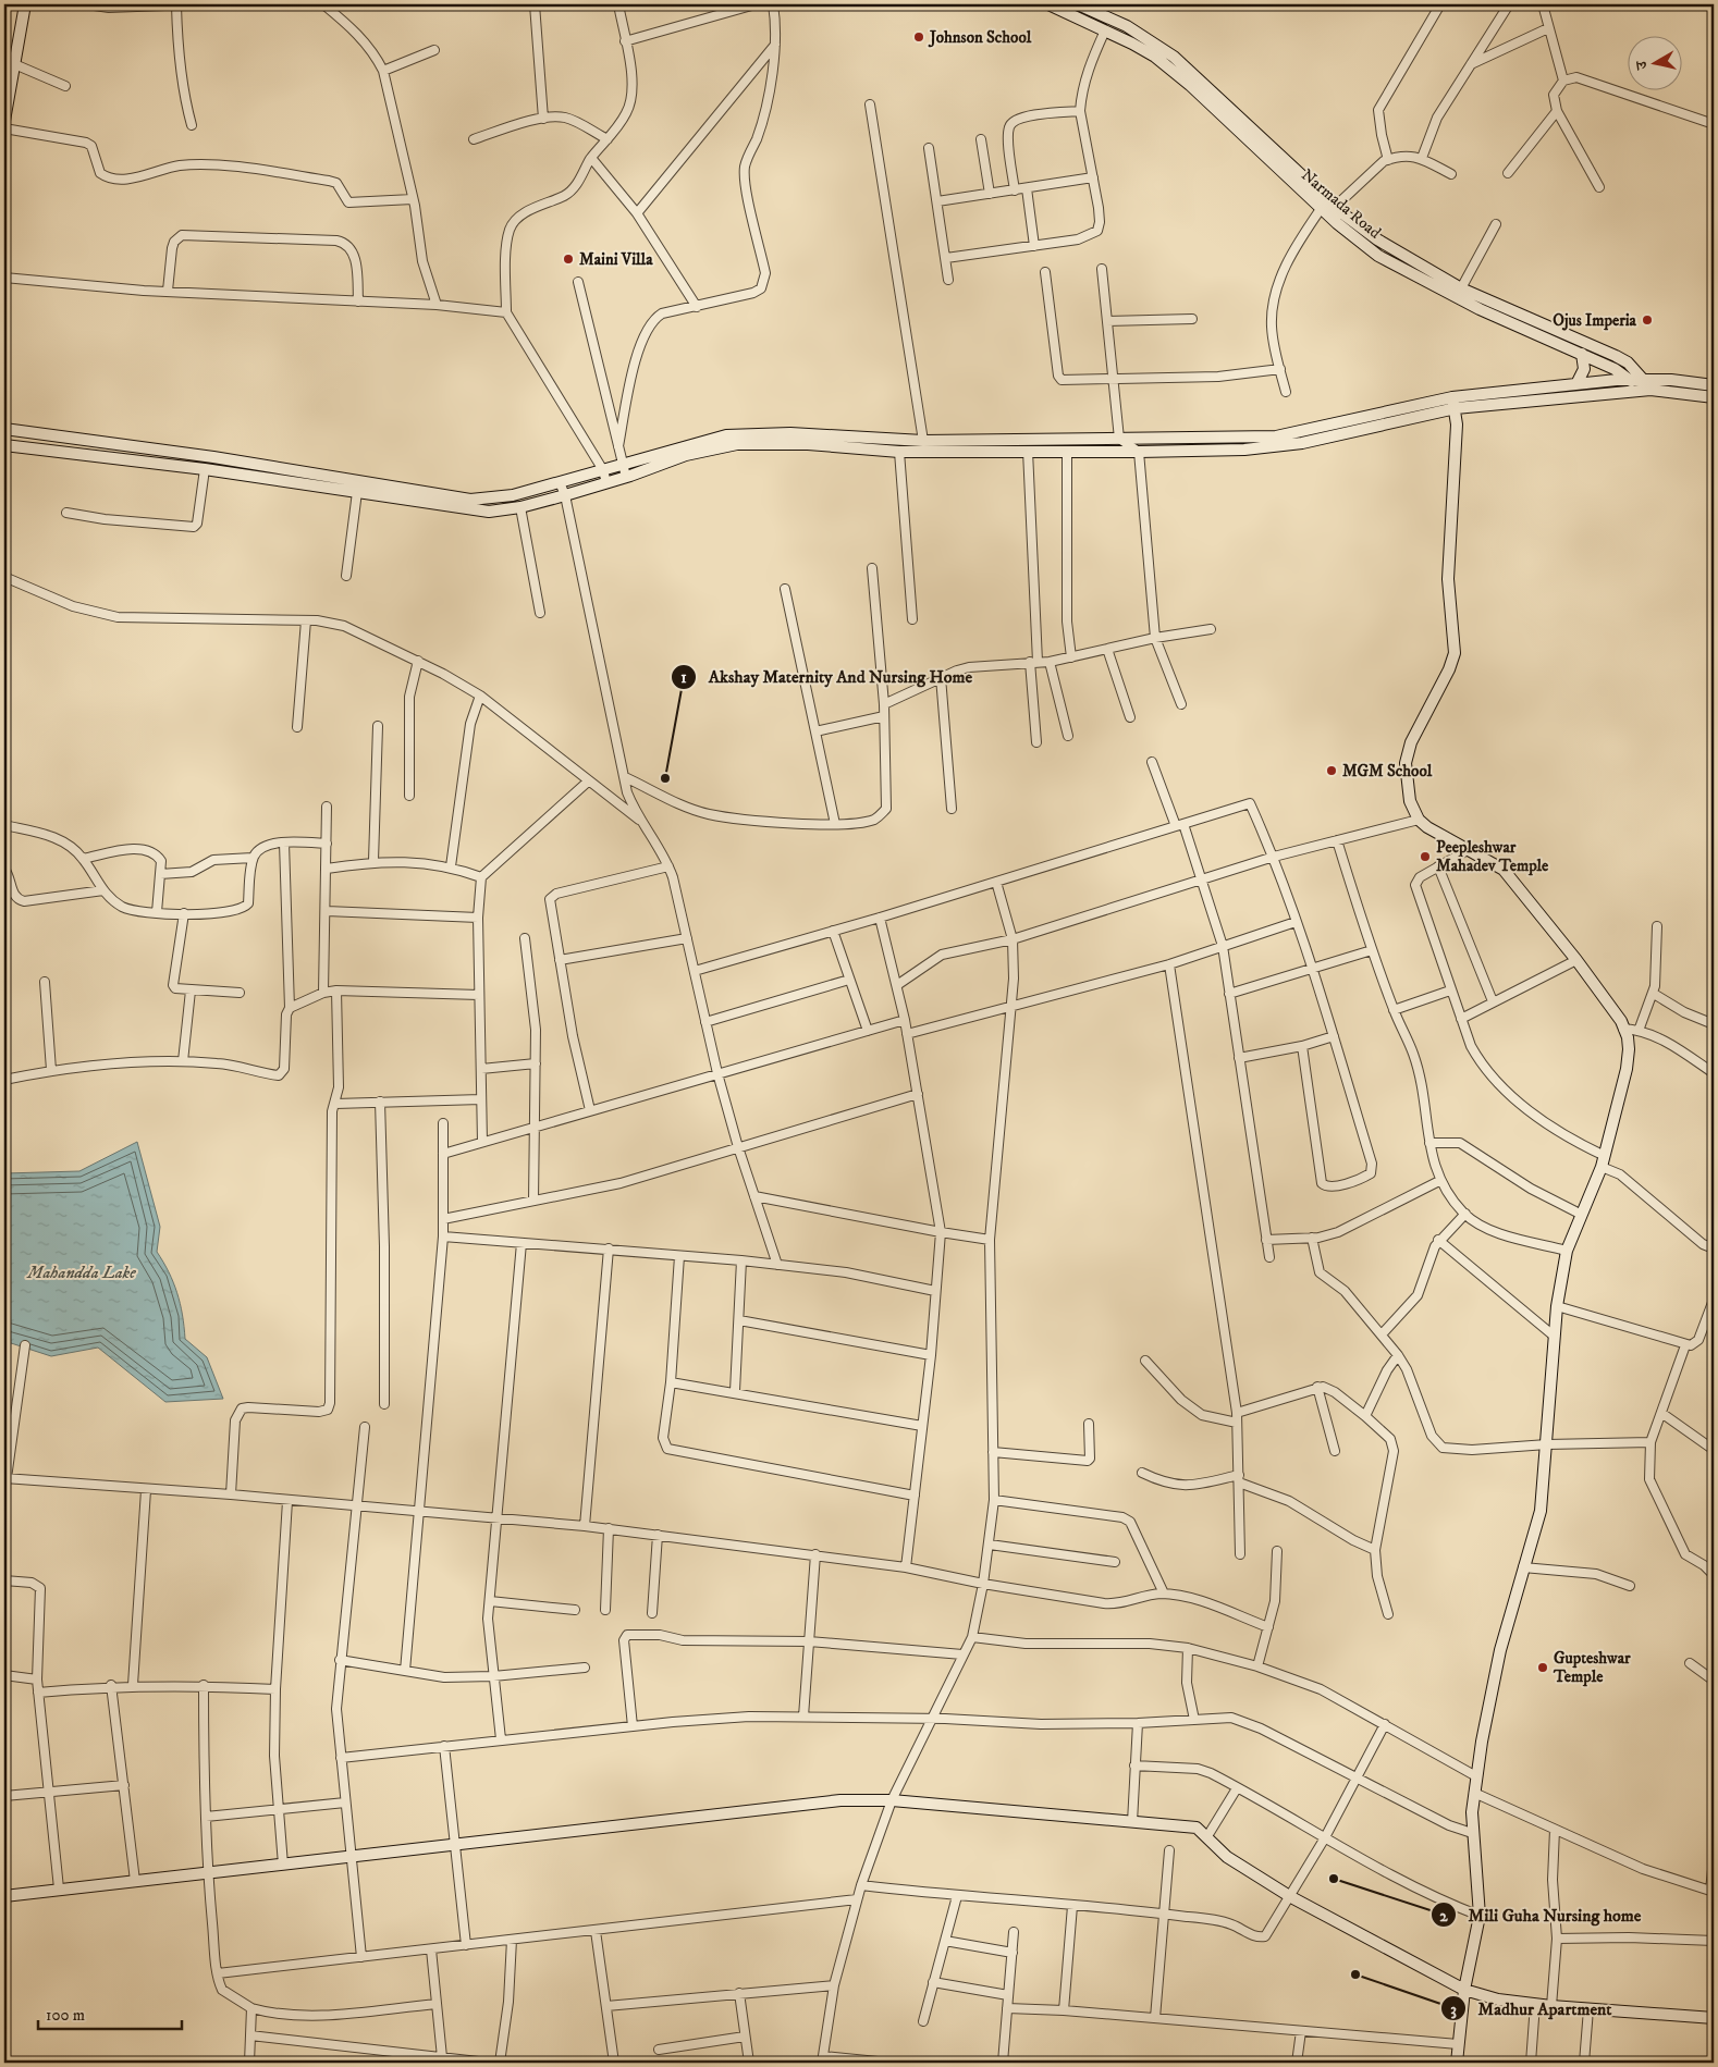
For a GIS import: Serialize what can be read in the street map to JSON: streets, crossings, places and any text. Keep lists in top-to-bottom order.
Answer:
{
  "streets": {
    "street": ["Narmada Road"]
  },
  "water": ["Mahandda Lake"],
  "places": [
    "Johnson School",
    "Maini Villa",
    "Ojus Imperia",
    "MGM School",
    "Akshay Maternity And Nursing Home",
    "Peepleshwar Mahadev Temple",
    "Gupteshwar Temple",
    "Mili Guha Nursing home",
    "Madhur Apartment"
  ],
  "scale_bar": "100 m",
  "north": "left"
}
